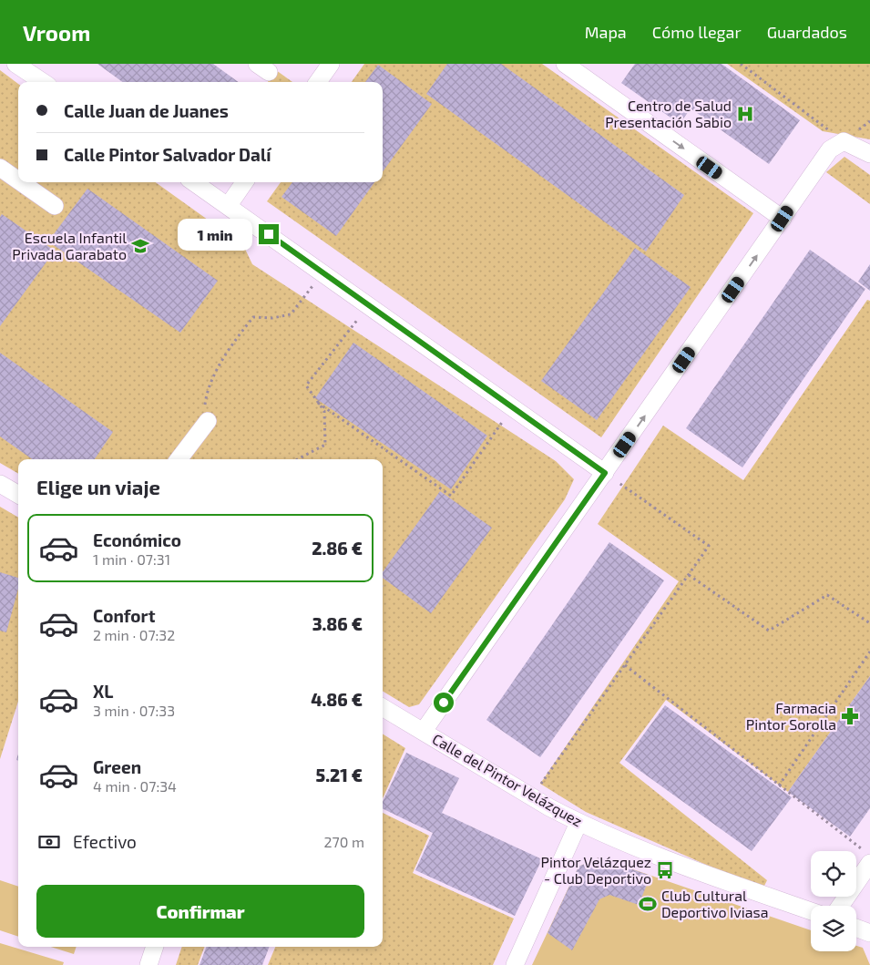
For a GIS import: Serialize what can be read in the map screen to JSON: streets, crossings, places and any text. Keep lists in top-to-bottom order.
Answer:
{
  "streets": {
    "street": ["Calle del Pintor Velázquez"]
  },
  "places": {
    "hospital": ["Centro de Salud Presentación Sabio"],
    "school or university": ["Escuela Infantil Privada Garabato"],
    "pharmacy": ["Farmacia Pintor Sorolla"],
    "bus stop": ["Pintor Velázquez - Club Deportivo"],
    "sports": ["Club Cultural Deportivo Iviasa"]
  },
  "page": {
    "header": "Vroom",
    "nav": ["Mapa", "Cómo llegar", "Guardados"],
    "banner": ["Calle Juan de Juanes", "Calle Pintor Salvador Dalí"],
    "bubble": "1 min",
    "heading": "Elige un viaje",
    "list": [
      {
        "name": "Económico",
        "note": "1 min · 07:31",
        "value": "2.86 €"
      },
      {
        "name": "Confort",
        "note": "2 min · 07:32",
        "value": "3.86 €"
      },
      {
        "name": "XL",
        "note": "3 min · 07:33",
        "value": "4.86 €"
      },
      {
        "name": "Green",
        "note": "4 min · 07:34",
        "value": "5.21 €"
      }
    ],
    "pay": ["Efectivo", "270 m"],
    "buttons": "Confirmar"
  }
}
